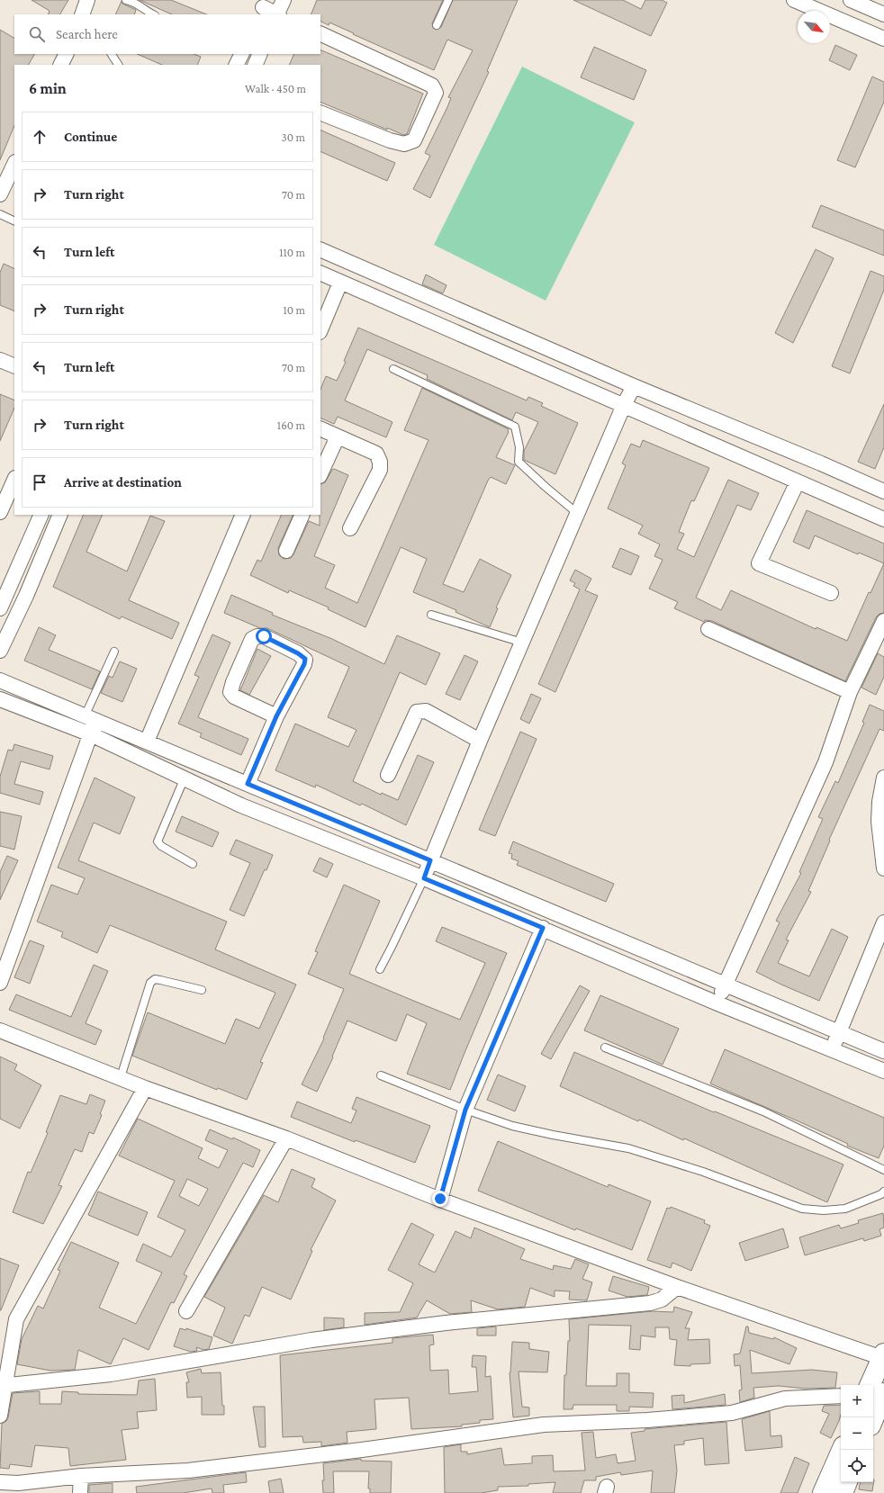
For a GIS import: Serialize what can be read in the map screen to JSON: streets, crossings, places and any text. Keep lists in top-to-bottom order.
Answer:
{
  "north": "bottom right",
  "page": {
    "search": "Search here",
    "heading": ["6 min", "Walk · 450 m"],
    "list": [
      ["Continue", "30 m"],
      ["Turn right", "70 m"],
      ["Turn left", "110 m"],
      ["Turn right", "10 m"],
      ["Turn left", "70 m"],
      ["Turn right", "160 m"],
      "Arrive at destination"
    ],
    "map_buttons": ["+", "−"]
  }
}
